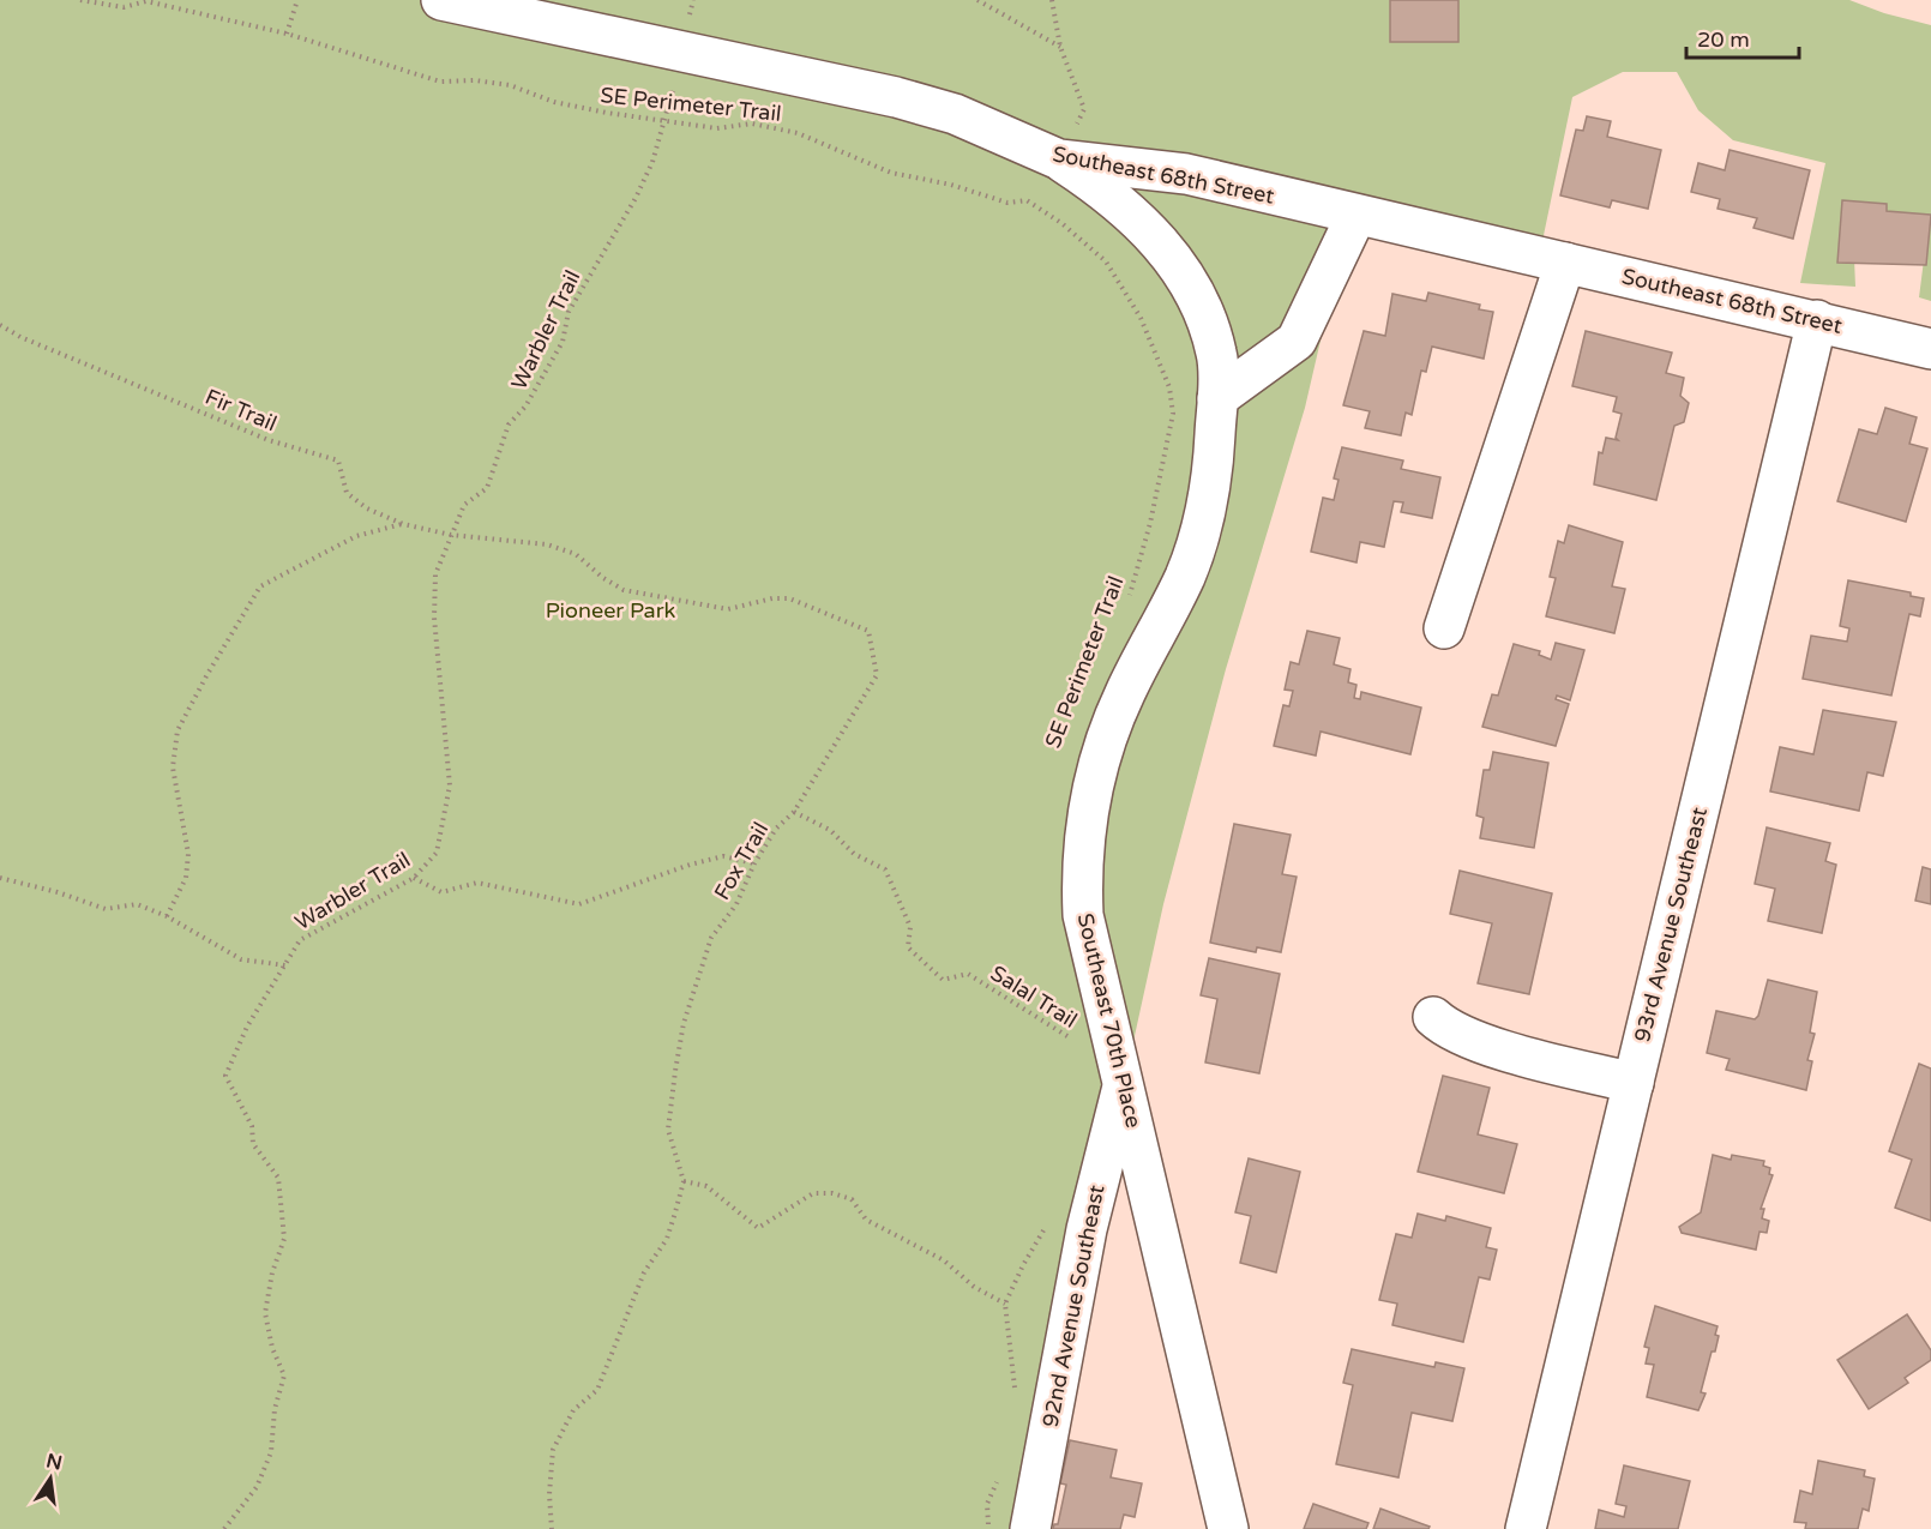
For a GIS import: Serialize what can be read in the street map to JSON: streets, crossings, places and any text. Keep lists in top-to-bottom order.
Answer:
{
  "streets": {
    "street": [
      "Southeast 68th Street",
      "93rd Avenue Southeast",
      "Southeast 70th Place",
      "92nd Avenue Southeast"
    ],
    "path": [
      "SE Perimeter Trail",
      "Warbler Trail",
      "Fir Trail",
      "Fox Trail",
      "Salal Trail"
    ]
  },
  "crossings": [
    ["SE Perimeter Trail", "Warbler Trail"],
    ["Southeast 68th Street", "93rd Avenue Southeast"],
    ["Southeast 68th Street", "Southeast 70th Place"],
    ["Warbler Trail", "Fir Trail"],
    ["Warbler Trail", "Fox Trail"],
    ["Fir Trail", "Fox Trail"],
    ["Fox Trail", "Salal Trail"],
    ["Southeast 70th Place", "92nd Avenue Southeast"]
  ],
  "parks": ["Pioneer Park"],
  "scale_bar": "20 m",
  "north": "top"
}
